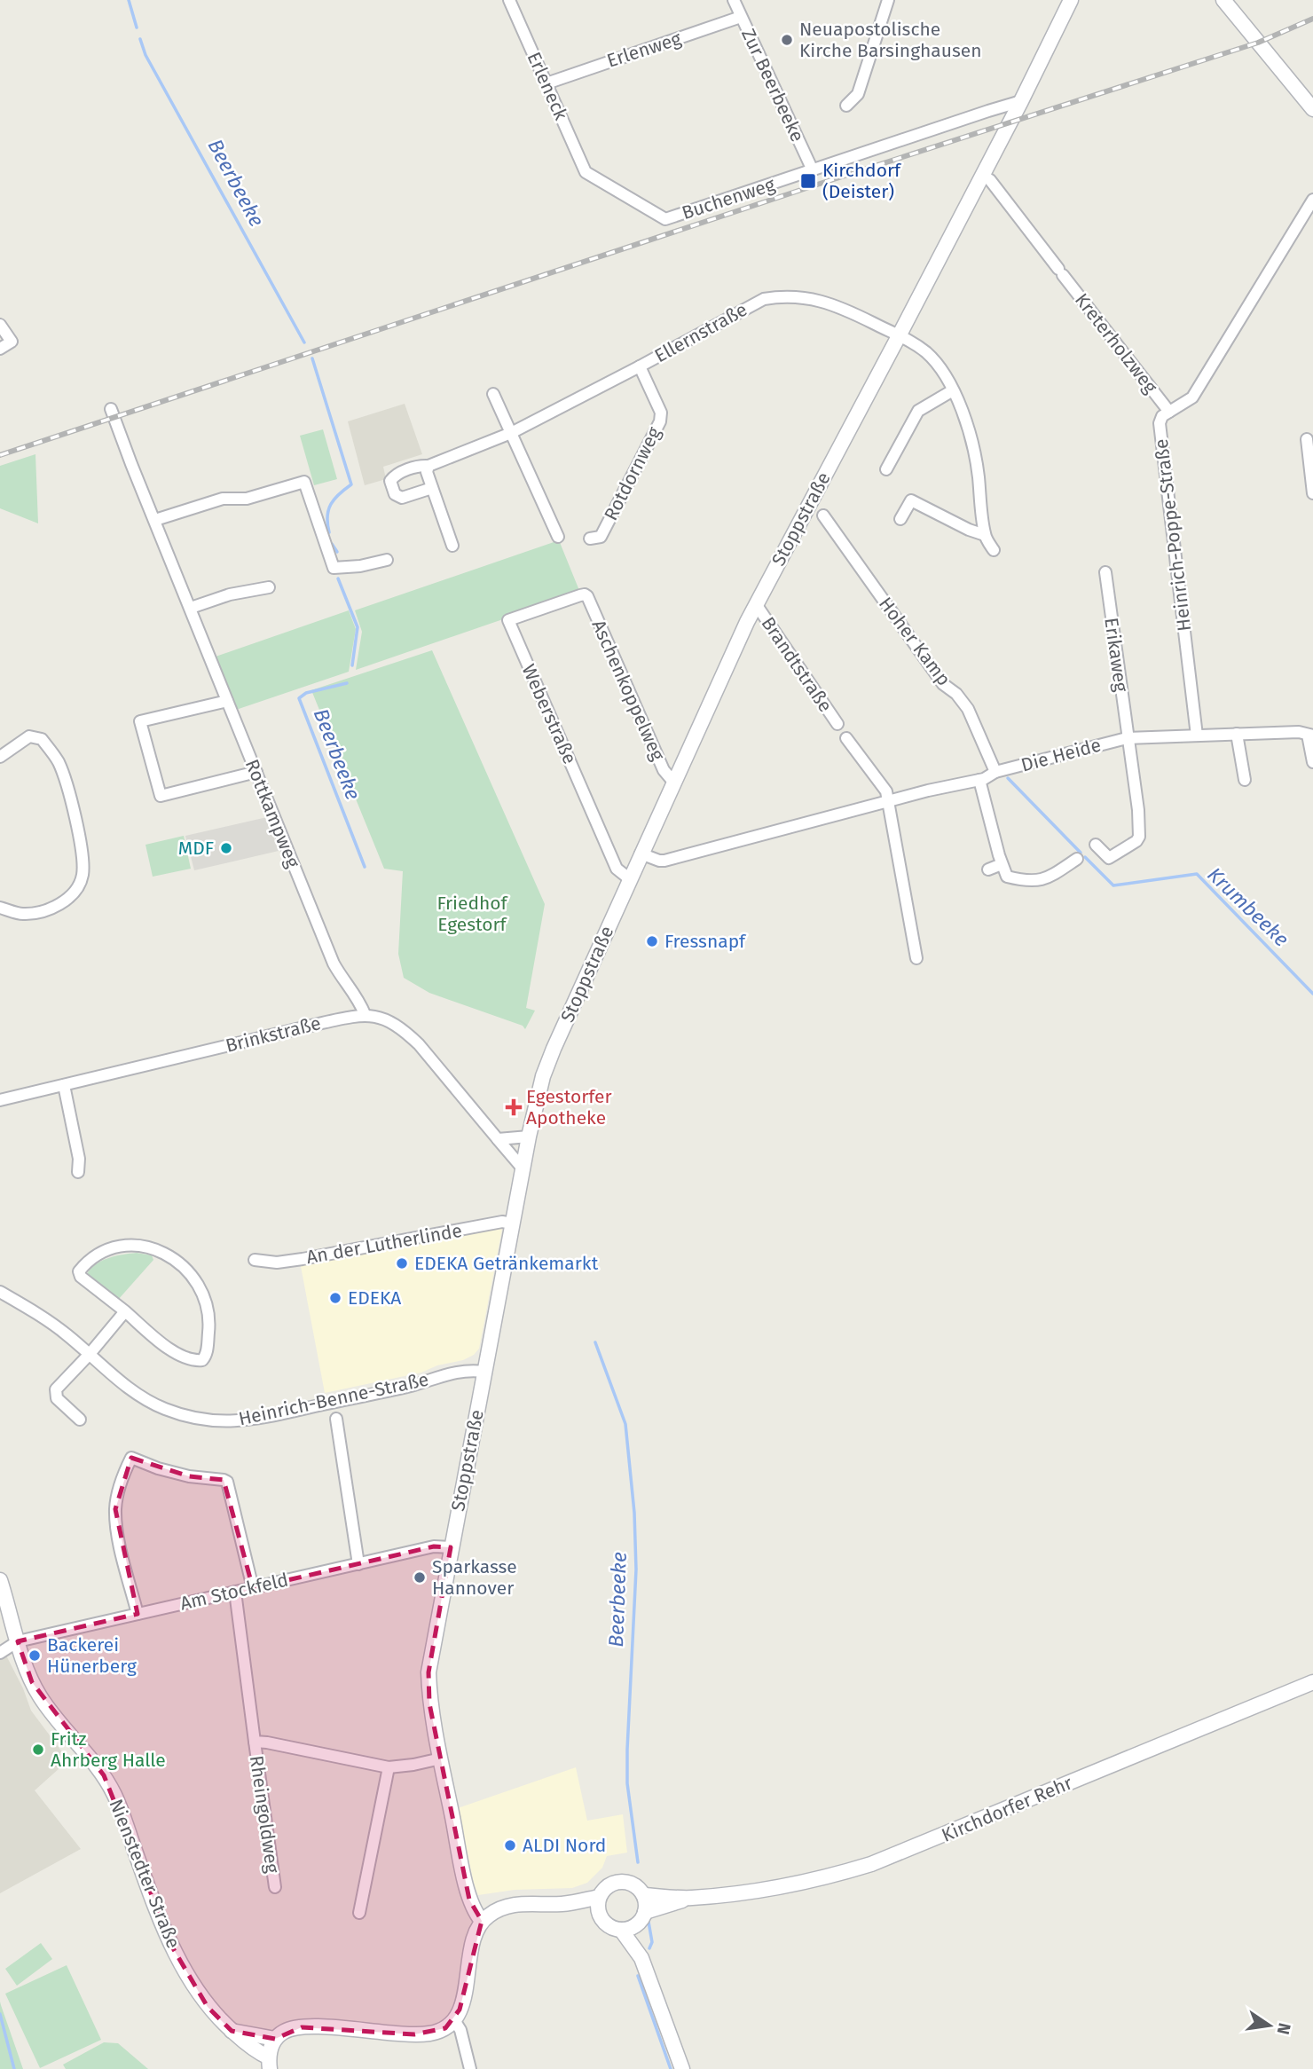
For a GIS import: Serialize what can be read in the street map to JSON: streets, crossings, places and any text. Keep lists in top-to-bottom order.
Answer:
{
  "streets": {
    "main road": ["Stoppstraße", "Kirchdorfer Rehr", "Nienstedter Straße"],
    "street": [
      "Erlenweg",
      "Zur Beerbeeke",
      "Erleneck",
      "Buchenweg",
      "Ellernstraße",
      "Kreterholzweg",
      "Rotdornweg",
      "Heinrich-Poppe-Straße",
      "Hoher Kamp",
      "Erikaweg",
      "Brandtstraße",
      "Aschenkoppelweg",
      "Weberstraße",
      "Die Heide",
      "Rottkampweg",
      "Brinkstraße",
      "An der Lutherlinde",
      "Heinrich-Benne-Straße",
      "Am Stockfeld",
      "Rheingoldweg"
    ]
  },
  "crossings": [
    ["Erlenweg", "Zur Beerbeeke"],
    ["Erlenweg", "Erleneck"],
    ["Zur Beerbeeke", "Buchenweg"],
    ["Erleneck", "Buchenweg"],
    ["Buchenweg", "Stoppstraße"],
    ["Ellernstraße", "Rotdornweg"],
    ["Ellernstraße", "Stoppstraße"],
    ["Kreterholzweg", "Stoppstraße"],
    ["Kreterholzweg", "Heinrich-Poppe-Straße"],
    ["Stoppstraße", "Brandtstraße"],
    ["Stoppstraße", "Aschenkoppelweg"],
    ["Stoppstraße", "Weberstraße"],
    ["Stoppstraße", "Die Heide"],
    ["Stoppstraße", "Brinkstraße"],
    ["Stoppstraße", "An der Lutherlinde"],
    ["Stoppstraße", "Heinrich-Benne-Straße"],
    ["Stoppstraße", "Am Stockfeld"],
    ["Heinrich-Poppe-Straße", "Die Heide"],
    ["Hoher Kamp", "Die Heide"],
    ["Erikaweg", "Die Heide"],
    ["Aschenkoppelweg", "Weberstraße"],
    ["Rottkampweg", "Brinkstraße"],
    ["Am Stockfeld", "Rheingoldweg"],
    ["Am Stockfeld", "Nienstedter Straße"]
  ],
  "water": ["Beerbeeke", "Krumbeeke"],
  "parks": ["Friedhof Egestorf"],
  "places": {
    "other": [
      "Neuapostolische Kirche Barsinghausen",
      "MDF",
      "Fressnapf",
      "EDEKA Getränkemarkt",
      "EDEKA",
      "Sparkasse Hannover",
      "Backerei Hünerberg",
      "Fritz Ahrberg Halle",
      "ALDI Nord"
    ],
    "transit": ["Kirchdorf (Deister)"],
    "health": ["Egestorfer Apotheke"]
  },
  "north": "right"
}
